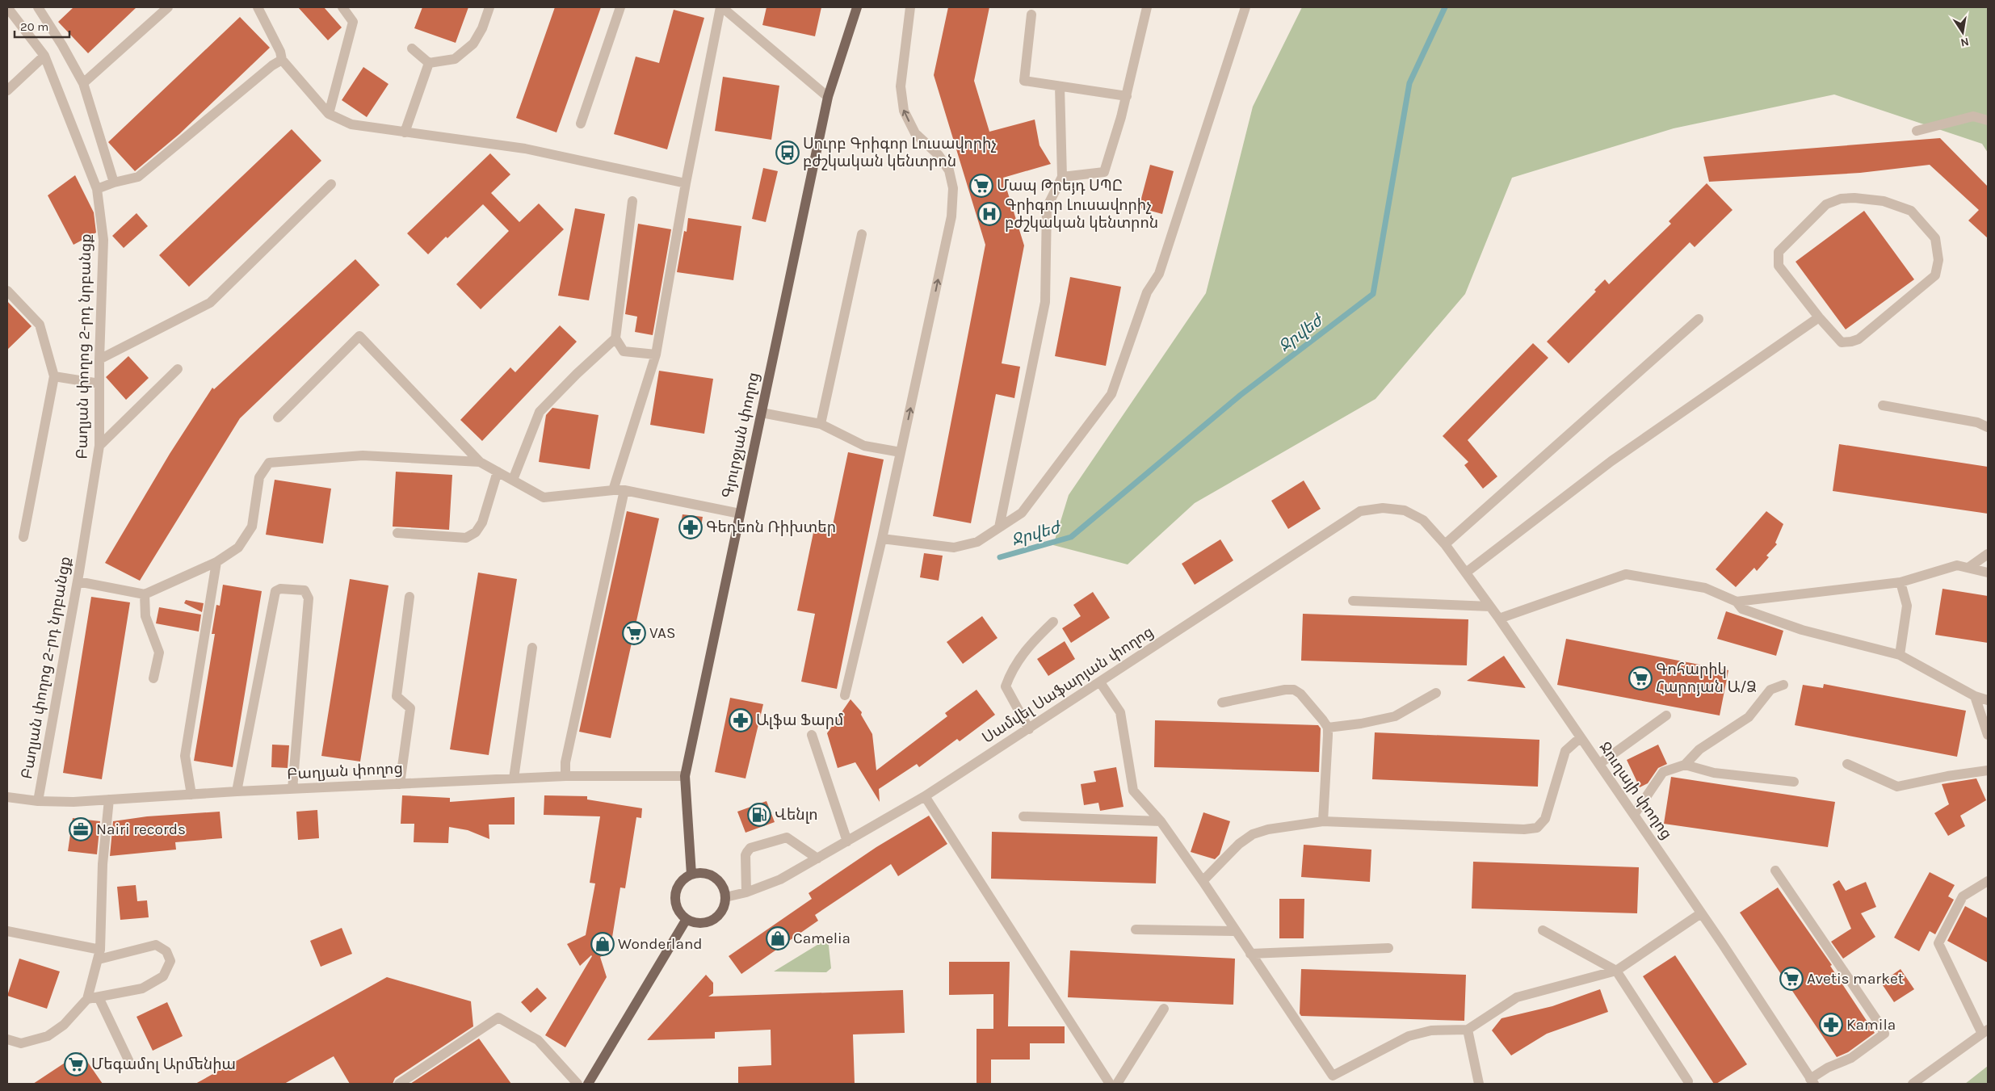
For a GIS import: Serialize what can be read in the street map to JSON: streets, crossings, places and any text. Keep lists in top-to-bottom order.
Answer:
{
  "streets": {
    "main road": ["Գյուրջյան փողոց"],
    "street": [
      "Բաղյան փողոց 2-րդ նրբանցք",
      "Սամվել Սաֆարյան փողոց",
      "Բաղյան փողոց",
      "Ջուղայի փողոց"
    ]
  },
  "crossings": [
    ["Բաղյան փողոց 2-րդ նրբանցք", "Բաղյան փողոց"],
    ["Գյուրջյան փողոց", "Սամվել Սաֆարյան փողոց"],
    ["Գյուրջյան փողոց", "Բաղյան փողոց"],
    ["Սամվել Սաֆարյան փողոց", "Ջուղայի փողոց"]
  ],
  "water": ["Ջրվեժ"],
  "places": {
    "bus stop": ["Սուրբ Գրիգոր Լուսավորիչ բժշկական կենտրոն"],
    "supermarket": [
      "Մապ Թրեյդ ՍՊԸ",
      "VAS",
      "Գոհարիկ Հարոյան Ա/Ձ",
      "Avetis market",
      "Մեգամոլ Արմենիա"
    ],
    "hospital": ["Գրիգոր Լուսավորիչ բժշկական կենտրոն"],
    "pharmacy": ["Գեդեոն Ռիխտեր", "Ալֆա Ֆարմ", "Kamila"],
    "fuel station": ["Վենլո"],
    "office": ["Nairi records"],
    "shop": ["Camelia", "Wonderland"]
  },
  "scale_bar": "20 m",
  "north": "bottom"
}
